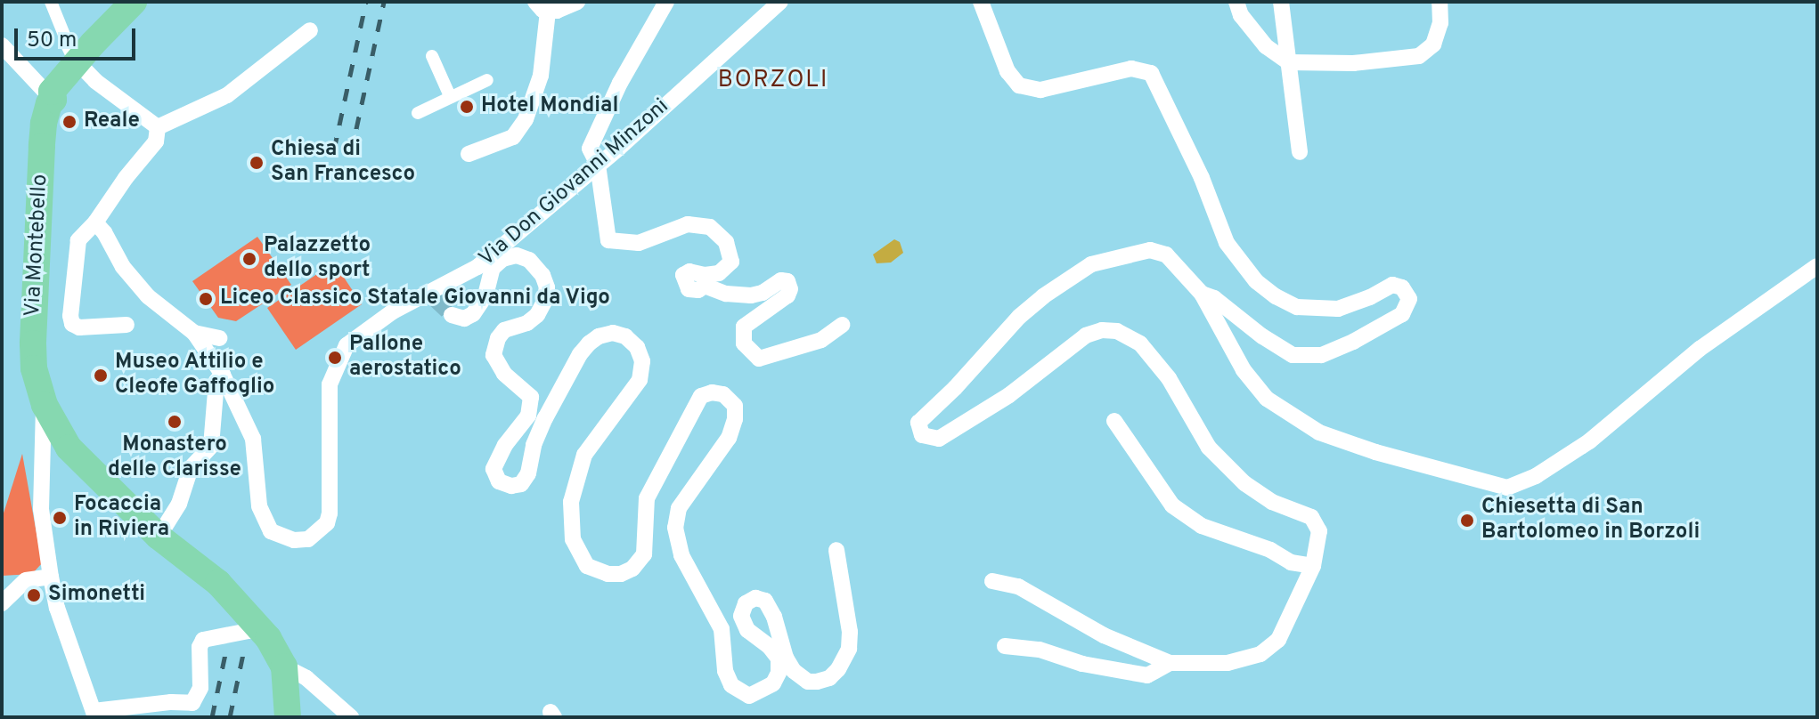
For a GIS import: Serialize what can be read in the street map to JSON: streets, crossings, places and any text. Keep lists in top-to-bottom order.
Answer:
{
  "streets": {
    "main road": ["Via Montebello"],
    "street": ["Via Don Giovanni Minzoni"]
  },
  "districts": ["BORZOLI"],
  "places": [
    "Hotel Mondial",
    "Reale",
    "Chiesa di San Francesco",
    "Palazzetto dello sport",
    "Liceo Classico Statale Giovanni da Vigo",
    "Pallone aerostatico",
    "Museo Attilio e Cleofe Gaffoglio",
    "Monastero delle Clarisse",
    "Focaccia in Riviera",
    "Chiesetta di San Bartolomeo in Borzoli",
    "Simonetti"
  ],
  "scale_bar": "50 m"
}
